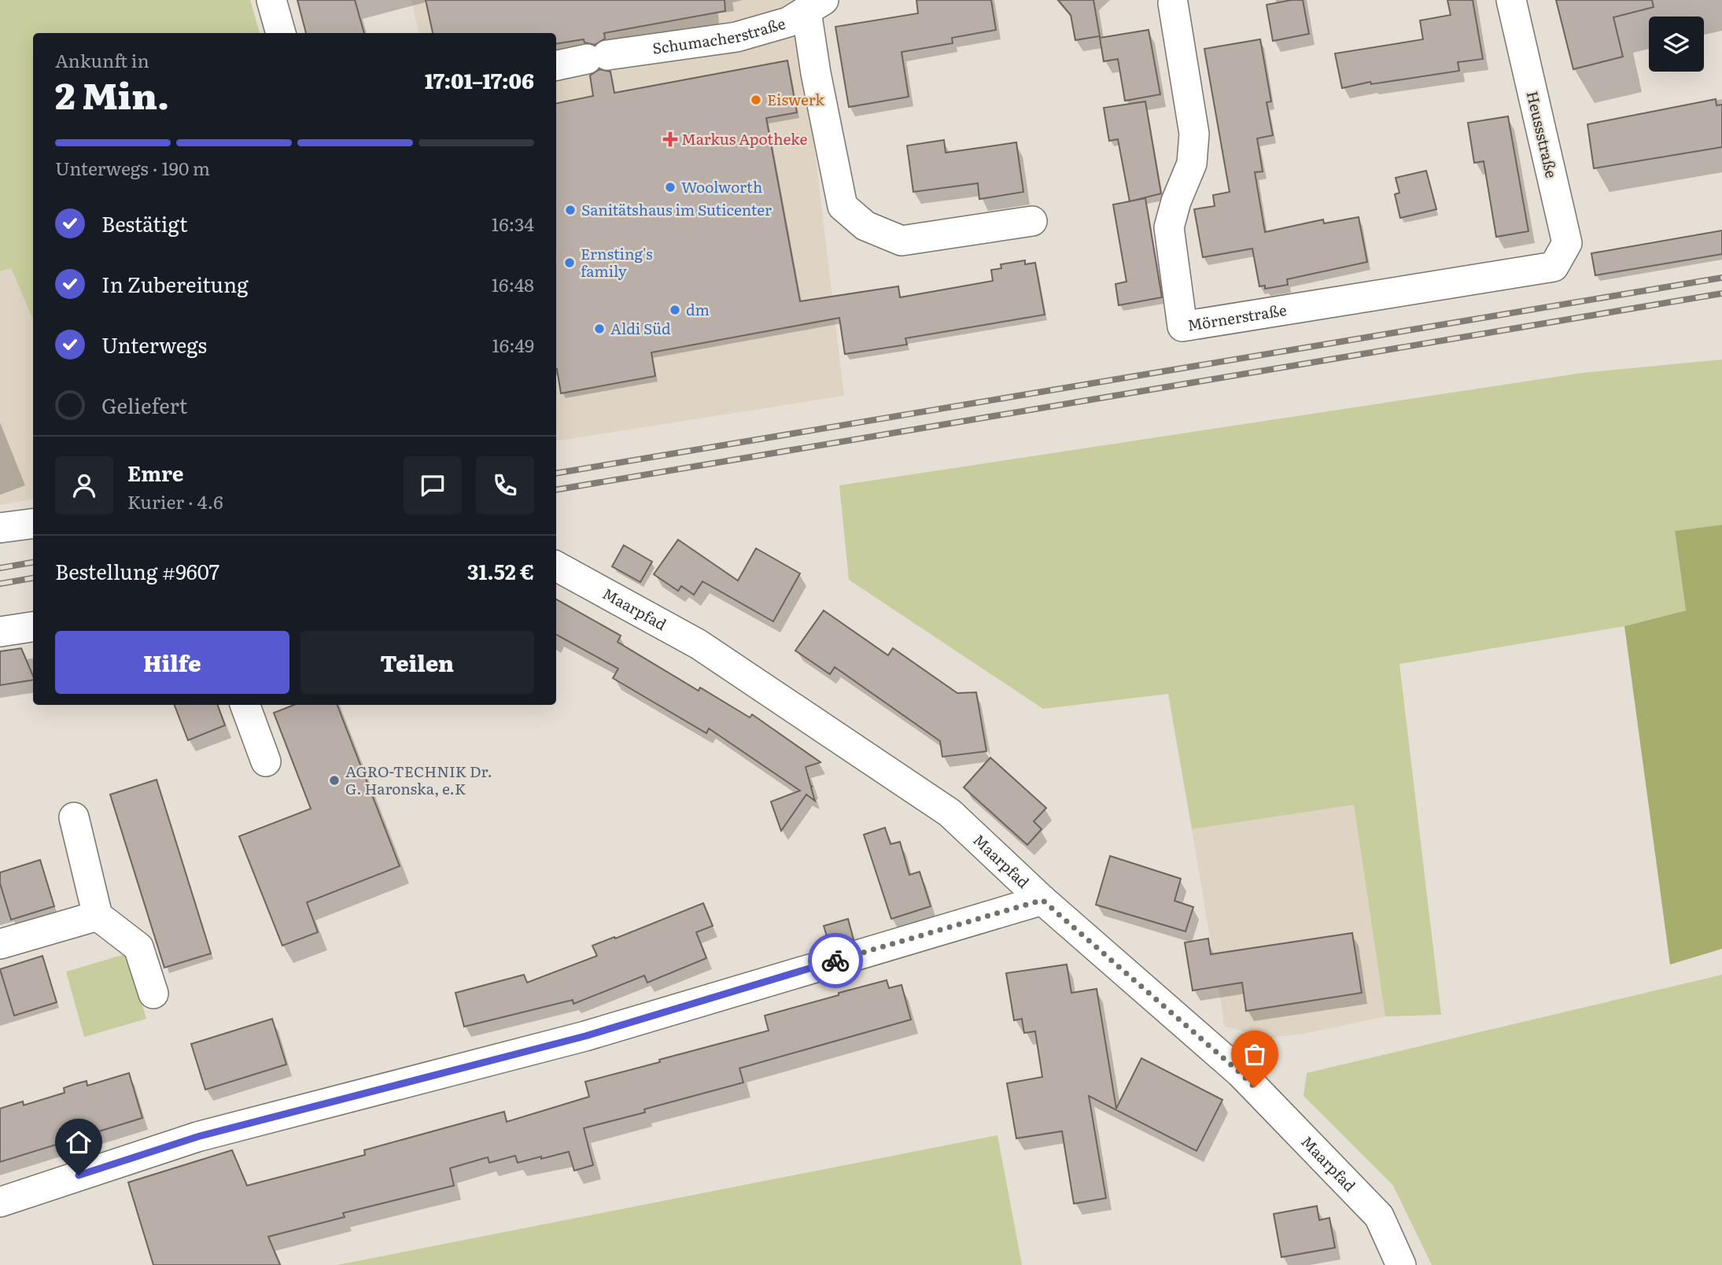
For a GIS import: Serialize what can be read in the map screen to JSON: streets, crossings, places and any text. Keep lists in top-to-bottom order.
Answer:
{
  "streets": {
    "street": [
      "Schumacherstraße",
      "Heussstraße",
      "Mörnerstraße",
      "Maarpfad"
    ]
  },
  "crossings": [
    ["Heussstraße", "Mörnerstraße"]
  ],
  "places": {
    "other": [
      "Eiswerk",
      "Woolworth",
      "Sanitätshaus im Suticenter",
      "Ernsting's family",
      "dm",
      "Aldi Süd",
      "AGRO-TECHNIK Dr. G. Haronska, e.K"
    ],
    "health": ["Markus Apotheke"]
  },
  "page": {
    "heading": ["2 Min.", "Ankunft in", "17:01–17:06"],
    "panel": [
      "Emre",
      "Kurier · 4.6",
      "Bestellung #9607",
      "31.52 €"
    ],
    "bar": "Unterwegs · 190 m",
    "list": [
      ["Bestätigt", "16:34"],
      ["In Zubereitung", "16:48"],
      ["Unterwegs", "16:49"],
      "Geliefert"
    ],
    "buttons": ["Hilfe", "Teilen"]
  }
}
